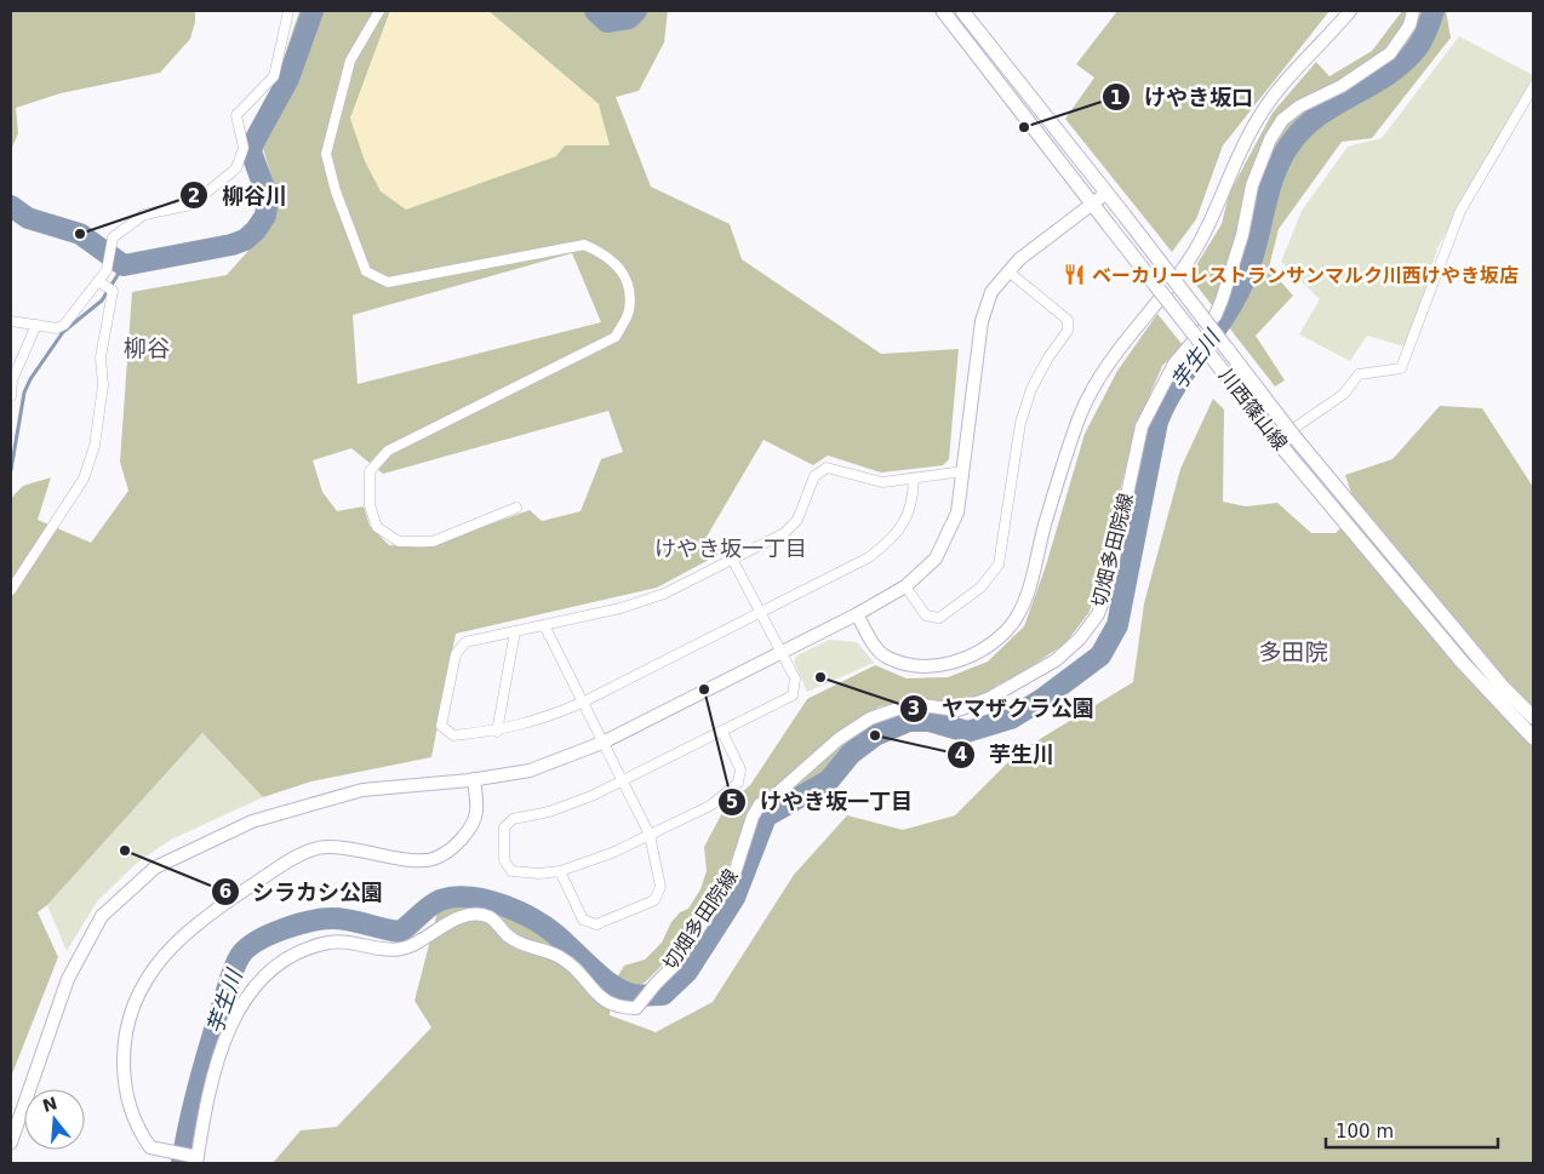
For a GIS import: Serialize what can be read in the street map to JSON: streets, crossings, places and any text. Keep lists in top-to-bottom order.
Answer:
{
  "streets": {
    "main road": ["川西篠山線"],
    "street": ["切畑多田院線"]
  },
  "districts": ["柳谷", "けやき坂一丁目", "多田院"],
  "water": ["芋生川"],
  "places": {
    "other": [
      "けやき坂口",
      "柳谷川",
      "ヤマザクラ公園",
      "けやき坂一丁目",
      "芋生川",
      "シラカシ公園"
    ],
    "restaurant": ["ベーカリーレストランサンマルク川西けやき坂店"]
  },
  "scale_bar": "100 m",
  "north": "top"
}
